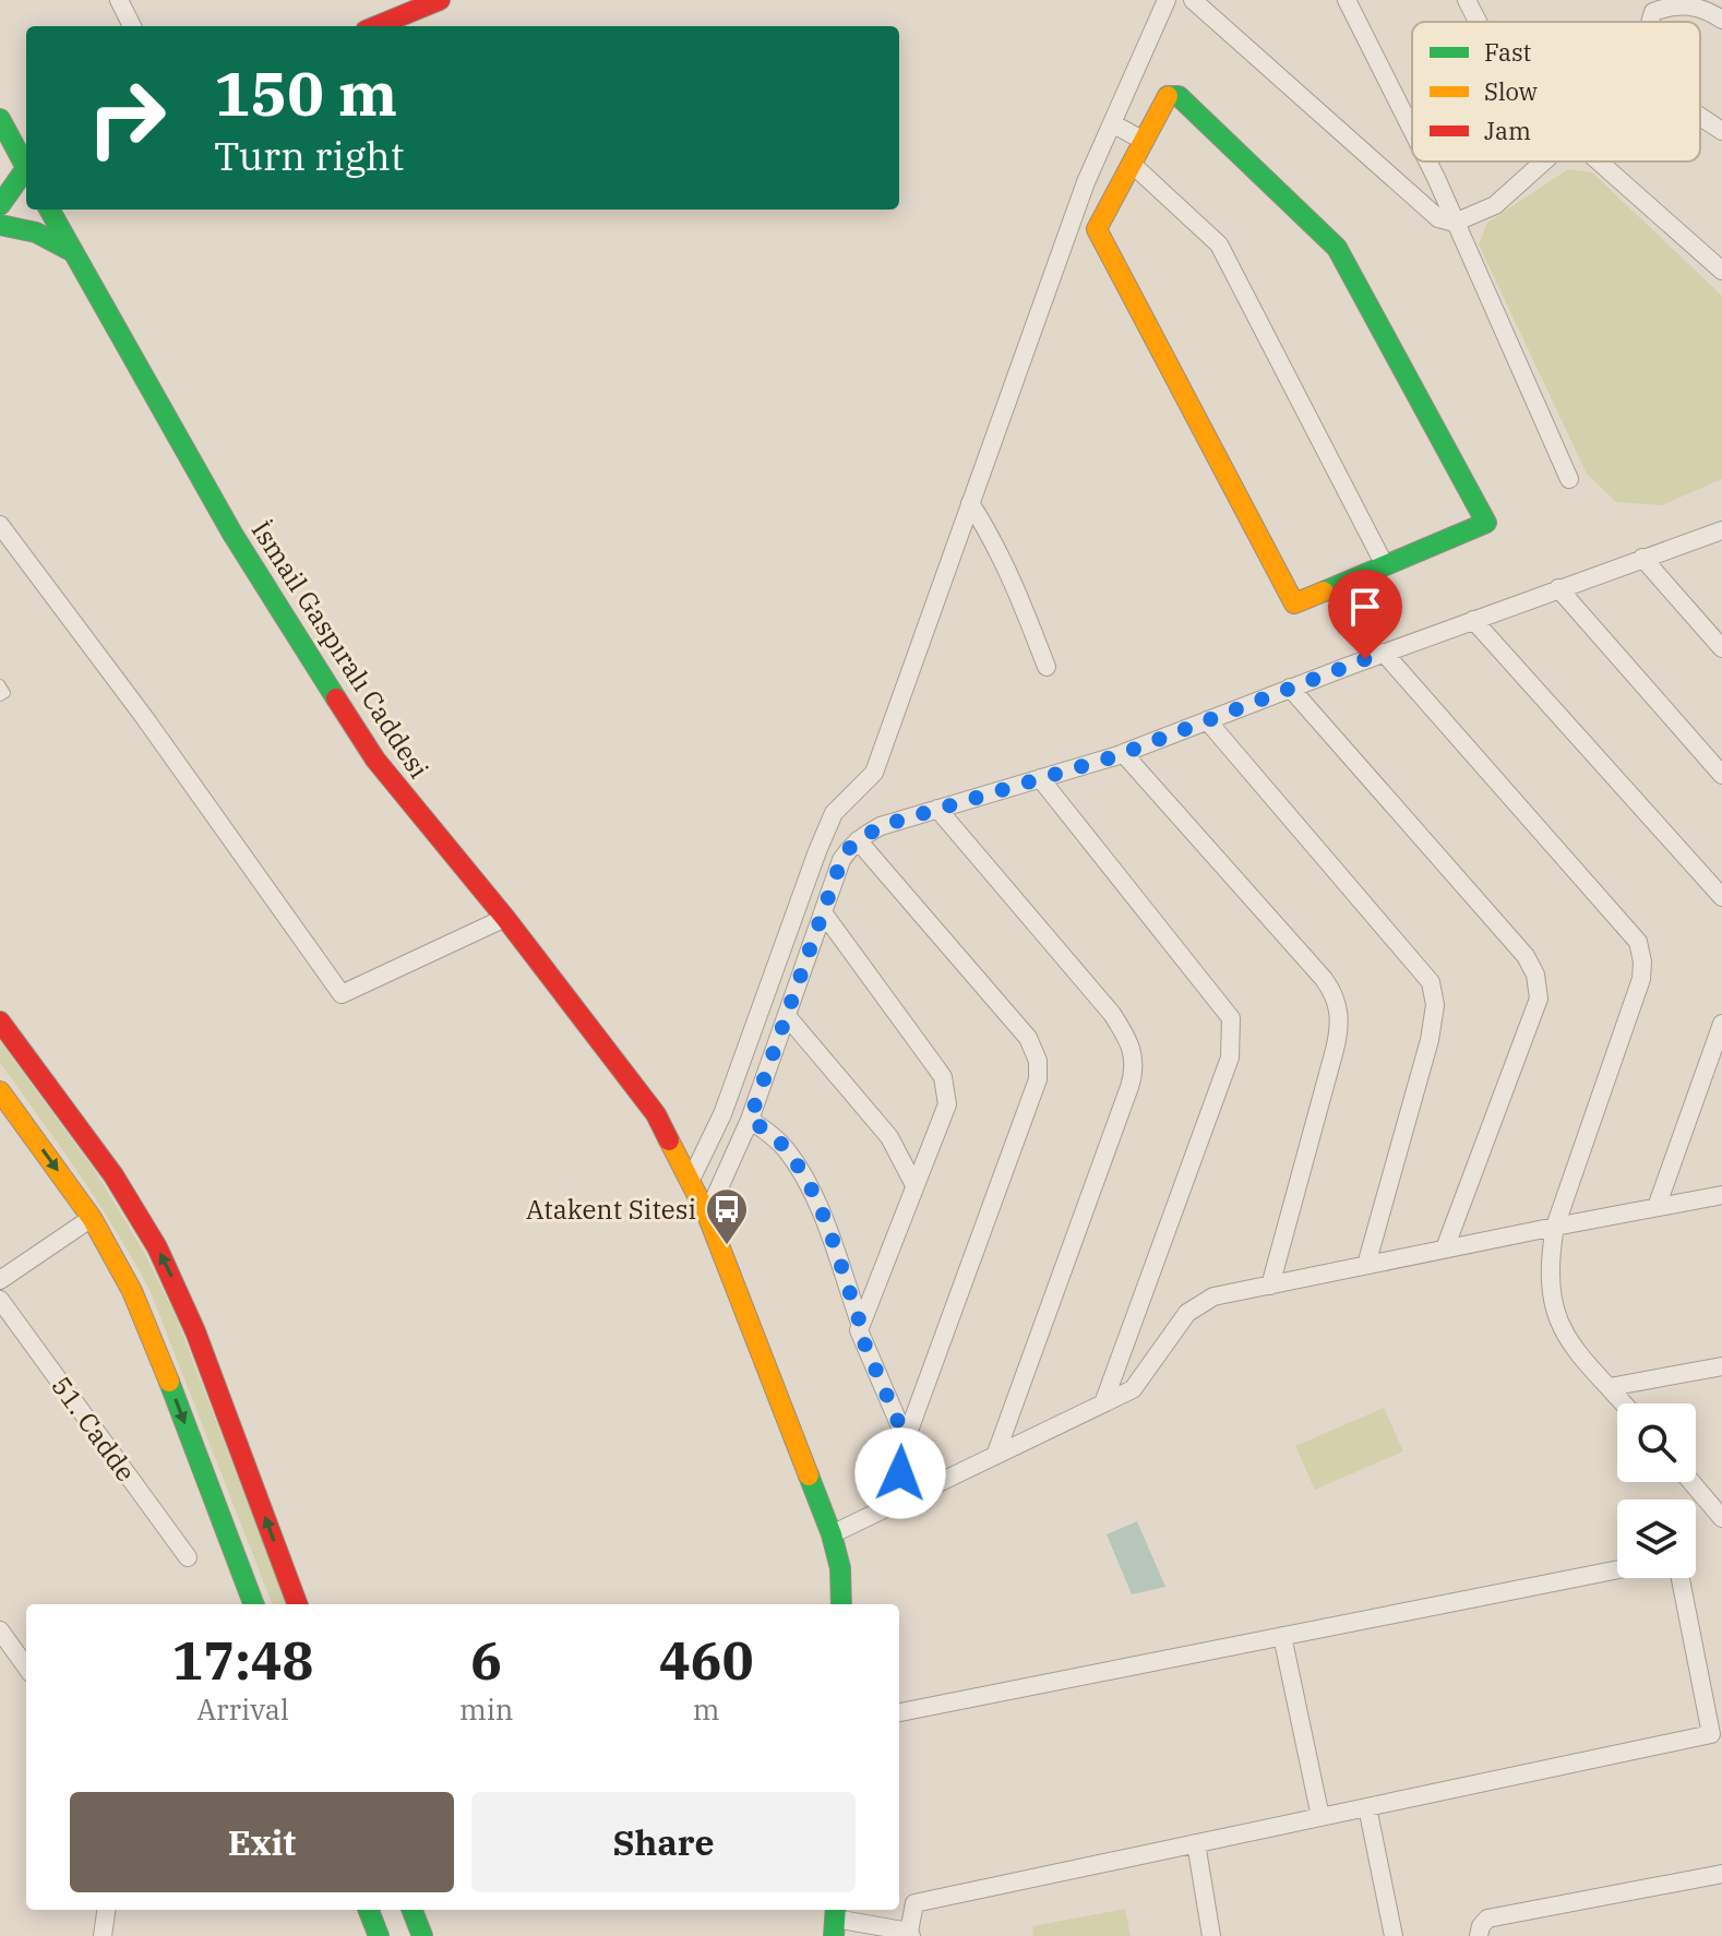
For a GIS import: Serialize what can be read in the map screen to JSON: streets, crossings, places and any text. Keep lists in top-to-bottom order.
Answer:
{
  "streets": {
    "main road": ["İsmail Gaspıralı Caddesi"],
    "street": ["51. Cadde"]
  },
  "places": {
    "bus stop": ["Atakent Sitesi"]
  },
  "legend": ["Fast", "Slow", "Jam"],
  "page": {
    "turn": ["150 m", "Turn right"],
    "eta": [
      "17:48",
      "Arrival",
      "6",
      "min",
      "460",
      "m"
    ],
    "buttons": ["Exit", "Share"]
  }
}
